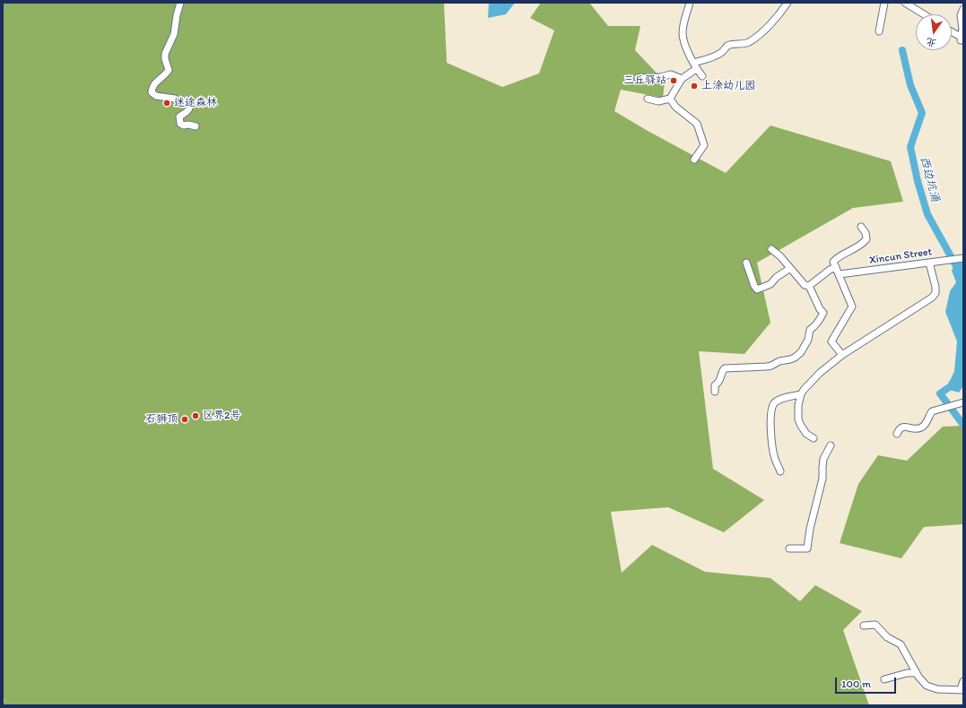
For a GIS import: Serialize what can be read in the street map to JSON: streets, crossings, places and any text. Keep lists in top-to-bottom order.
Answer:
{
  "streets": {
    "street": ["Xincun Street"]
  },
  "water": ["西边坑涌"],
  "places": [
    "三丘驿站",
    "上涂幼儿园",
    "迷途森林",
    "区界2号",
    "石狮顶"
  ],
  "scale_bar": "100 m",
  "north": "bottom"
}
